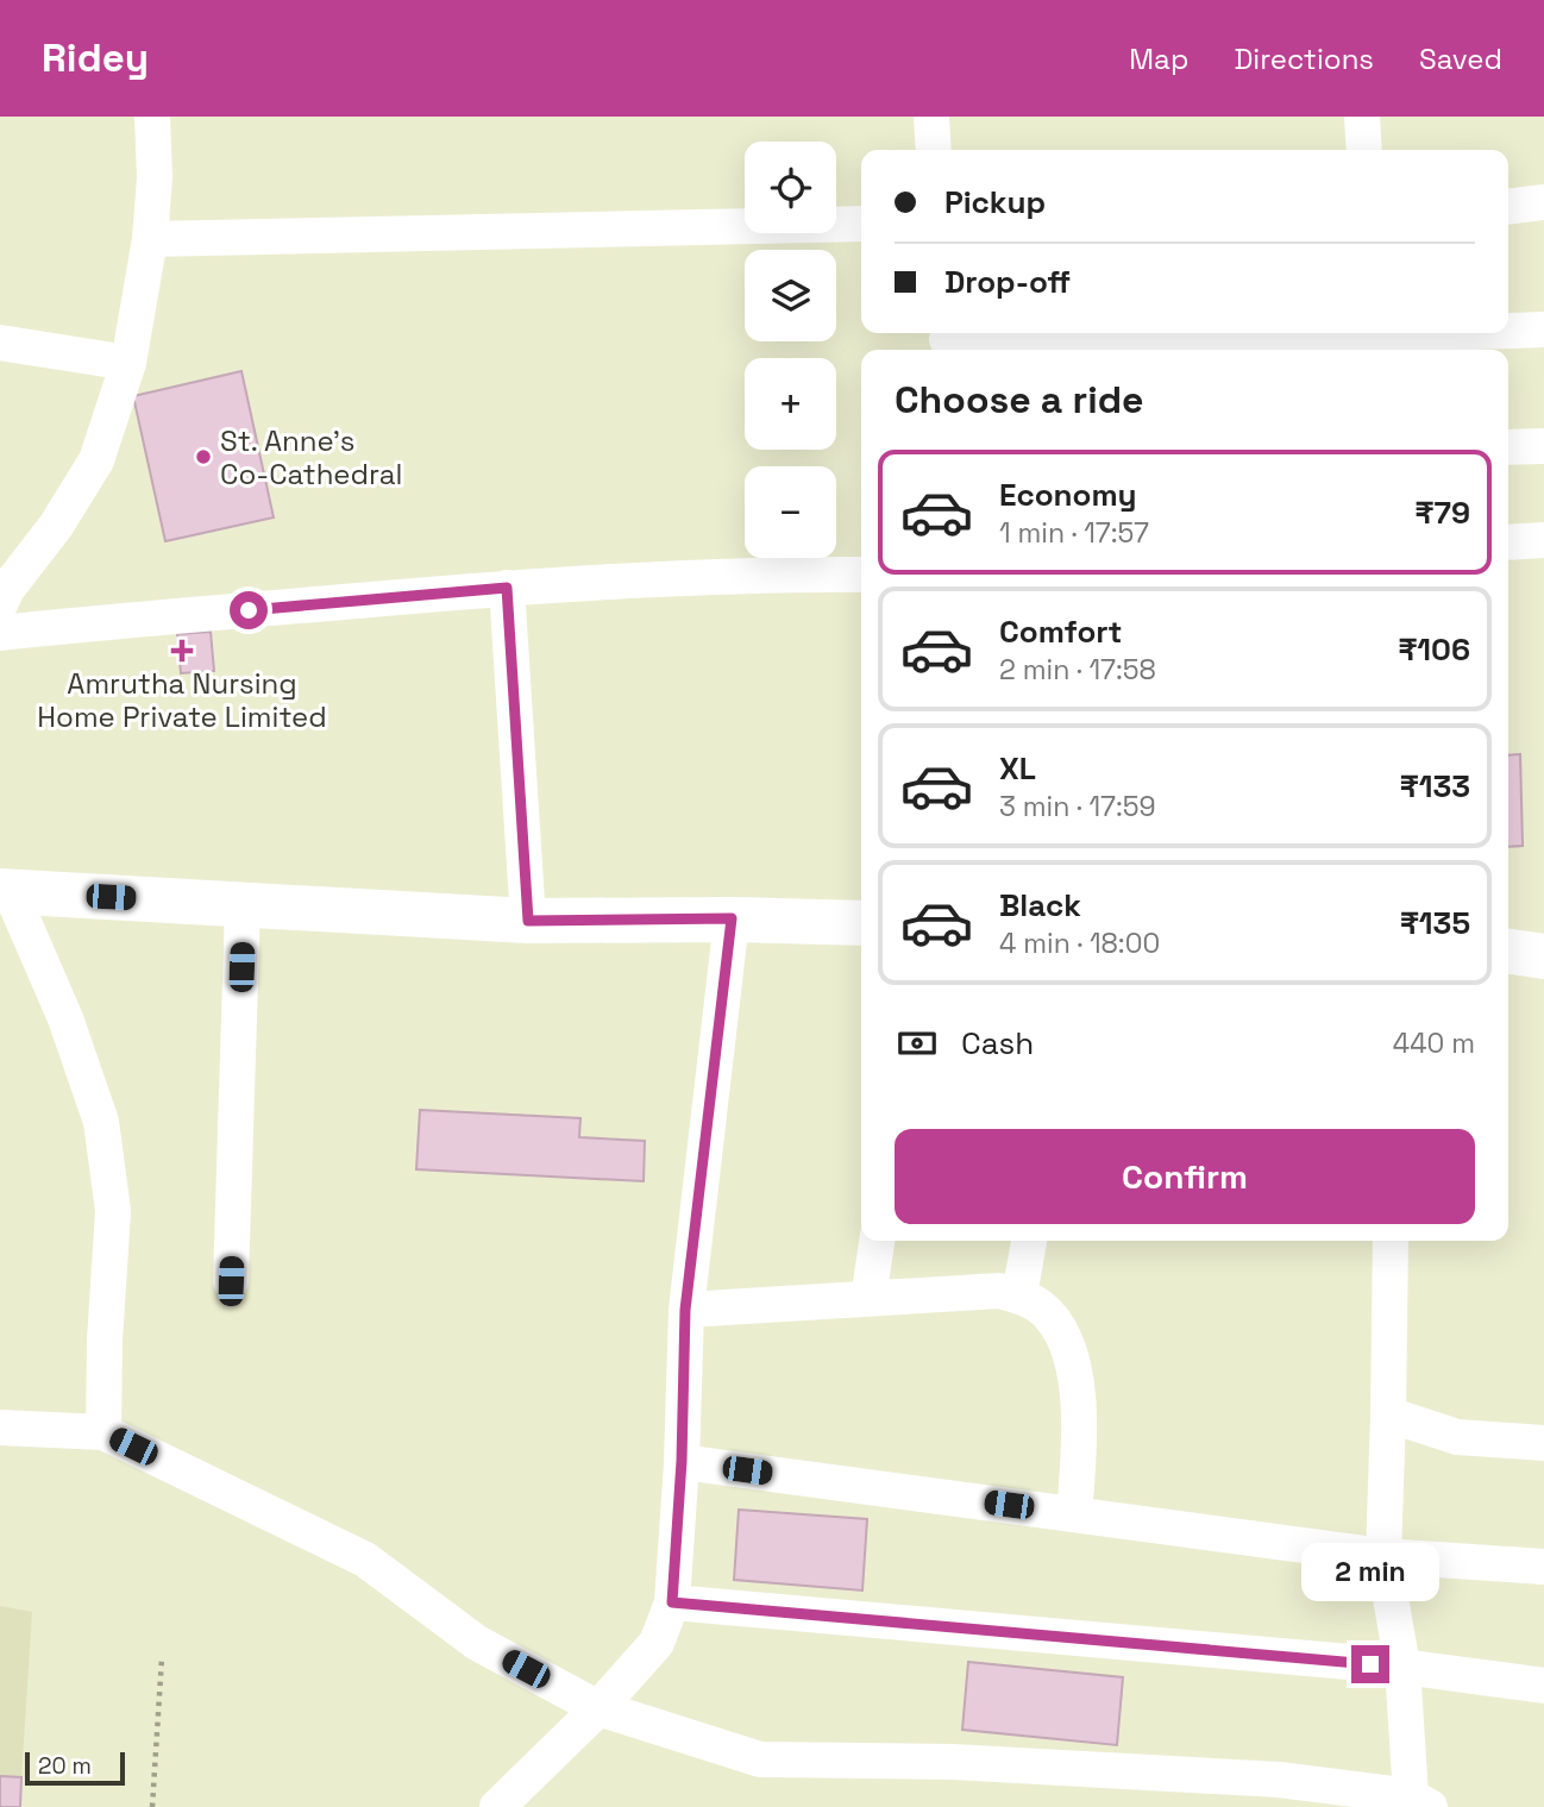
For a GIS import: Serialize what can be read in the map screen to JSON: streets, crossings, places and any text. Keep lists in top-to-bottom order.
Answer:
{
  "places": {
    "other": ["St. Anne's Co-Cathedral"],
    "health": ["Amrutha Nursing Home Private Limited"]
  },
  "scale_bar": "20 m",
  "page": {
    "header": "Ridey",
    "nav": ["Map", "Directions", "Saved"],
    "map_buttons": ["+", "−"],
    "banner": ["Pickup", "Drop-off"],
    "heading": "Choose a ride",
    "list": [
      {
        "name": "Economy",
        "note": "1 min · 17:57",
        "value": "₹79"
      },
      {
        "name": "Comfort",
        "note": "2 min · 17:58",
        "value": "₹106"
      },
      {
        "name": "XL",
        "note": "3 min · 17:59",
        "value": "₹133"
      },
      {
        "name": "Black",
        "note": "4 min · 18:00",
        "value": "₹135"
      }
    ],
    "pay": ["Cash", "440 m"],
    "buttons": "Confirm",
    "bubble": "2 min",
    "scale": "20 m"
  }
}
